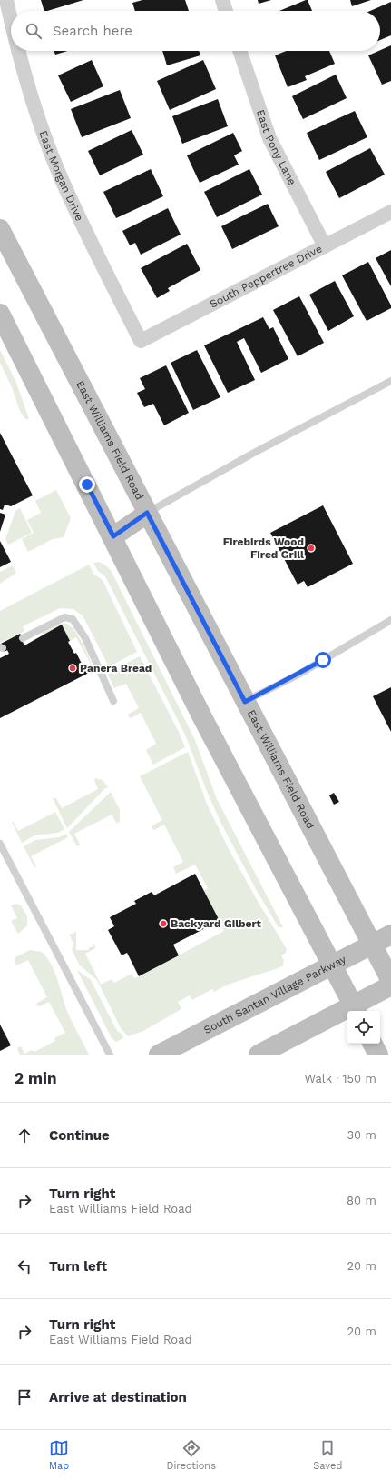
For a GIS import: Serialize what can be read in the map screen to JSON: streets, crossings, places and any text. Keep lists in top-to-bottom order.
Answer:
{
  "streets": {
    "main road": ["East Williams Field Road", "South Santan Village Parkway"],
    "street": ["East Pony Lane", "East Morgan Drive", "South Peppertree Drive"]
  },
  "crossings": [
    ["East Pony Lane", "South Peppertree Drive"],
    ["East Morgan Drive", "South Peppertree Drive"],
    ["East Williams Field Road", "South Santan Village Parkway"]
  ],
  "places": ["Firebirds Wood Fired Grill", "Panera Bread", "Backyard Gilbert"],
  "page": {
    "search": "Search here",
    "heading": ["2 min", "Walk · 150 m"],
    "list": [
      ["Continue", "30 m"],
      ["Turn right", "East Williams Field Road", "80 m"],
      ["Turn left", "20 m"],
      ["Turn right", "East Williams Field Road", "20 m"],
      "Arrive at destination"
    ],
    "nav": ["Map", "Directions", "Saved"]
  }
}
